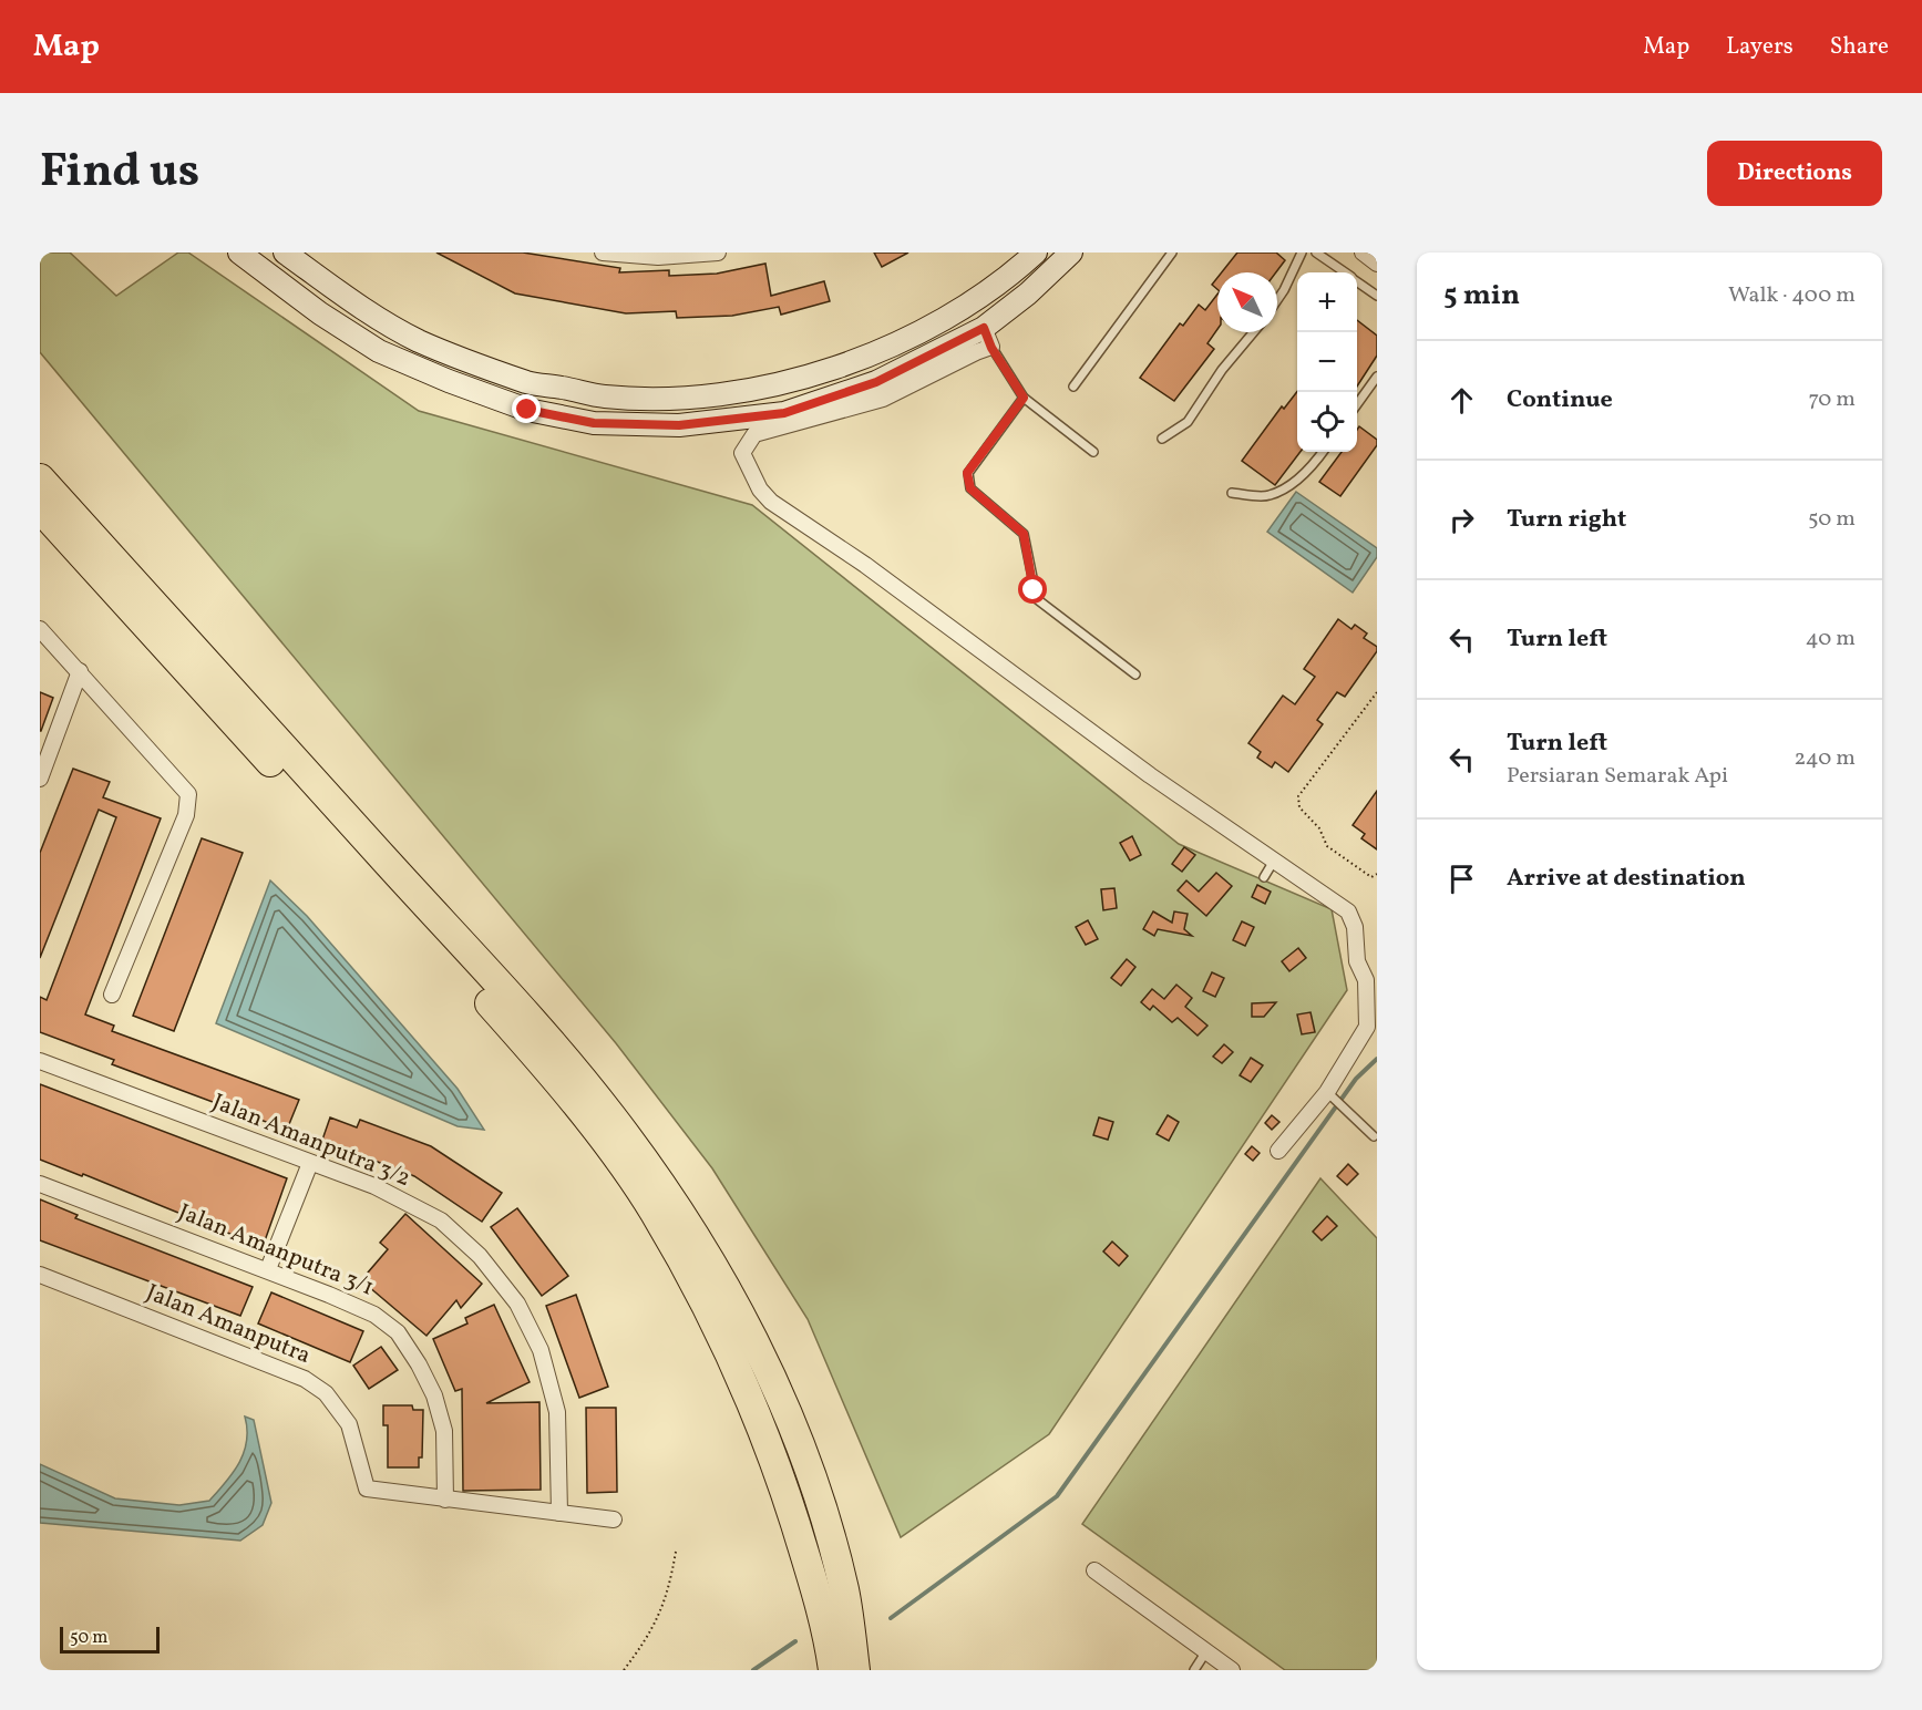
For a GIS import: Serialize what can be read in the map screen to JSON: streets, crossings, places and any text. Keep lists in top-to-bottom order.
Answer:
{
  "streets": {
    "street": ["Jalan Amanputra 3/2", "Jalan Amanputra 3/1", "Jalan Amanputra"]
  },
  "crossings": [
    ["Jalan Amanputra 3/2", "Jalan Amanputra"],
    ["Jalan Amanputra 3/1", "Jalan Amanputra"]
  ],
  "scale_bar": "50 m",
  "north": "top left",
  "page": {
    "header": "Map",
    "nav": ["Map", "Layers", "Share"],
    "title": "Find us",
    "buttons": "Directions",
    "heading": ["5 min", "Walk · 400 m"],
    "map_buttons": ["+", "−"],
    "list": [
      ["Continue", "70 m"],
      ["Turn right", "50 m"],
      ["Turn left", "40 m"],
      ["Turn left", "Persiaran Semarak Api", "240 m"],
      "Arrive at destination"
    ],
    "scale": "50 m"
  }
}
